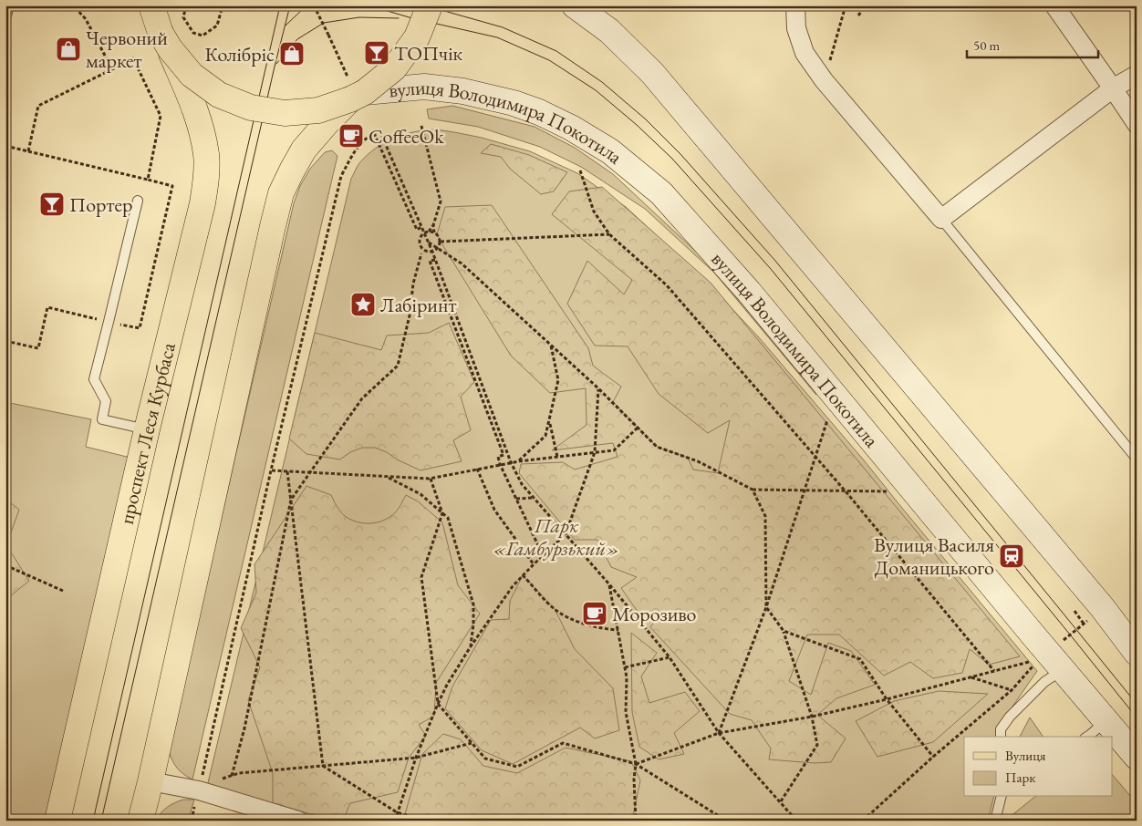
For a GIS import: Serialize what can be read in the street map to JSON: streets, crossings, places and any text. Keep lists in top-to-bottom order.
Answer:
{
  "streets": {
    "main road": ["проспект Леся Курбаса"],
    "street": ["вулиця Володимира Покотила"]
  },
  "parks": ["Парк «Гамбурзький»"],
  "places": {
    "shop": ["Червоний маркет", "Колібріс"],
    "bar": ["ТОПчік", "Портер"],
    "cafe": ["CoffeeOk", "Морозиво"],
    "place": ["Лабіринт"],
    "station": ["Вулиця Василя Доманицького"]
  },
  "legend": ["Вулиця", "Парк"],
  "scale_bar": "50 m"
}
